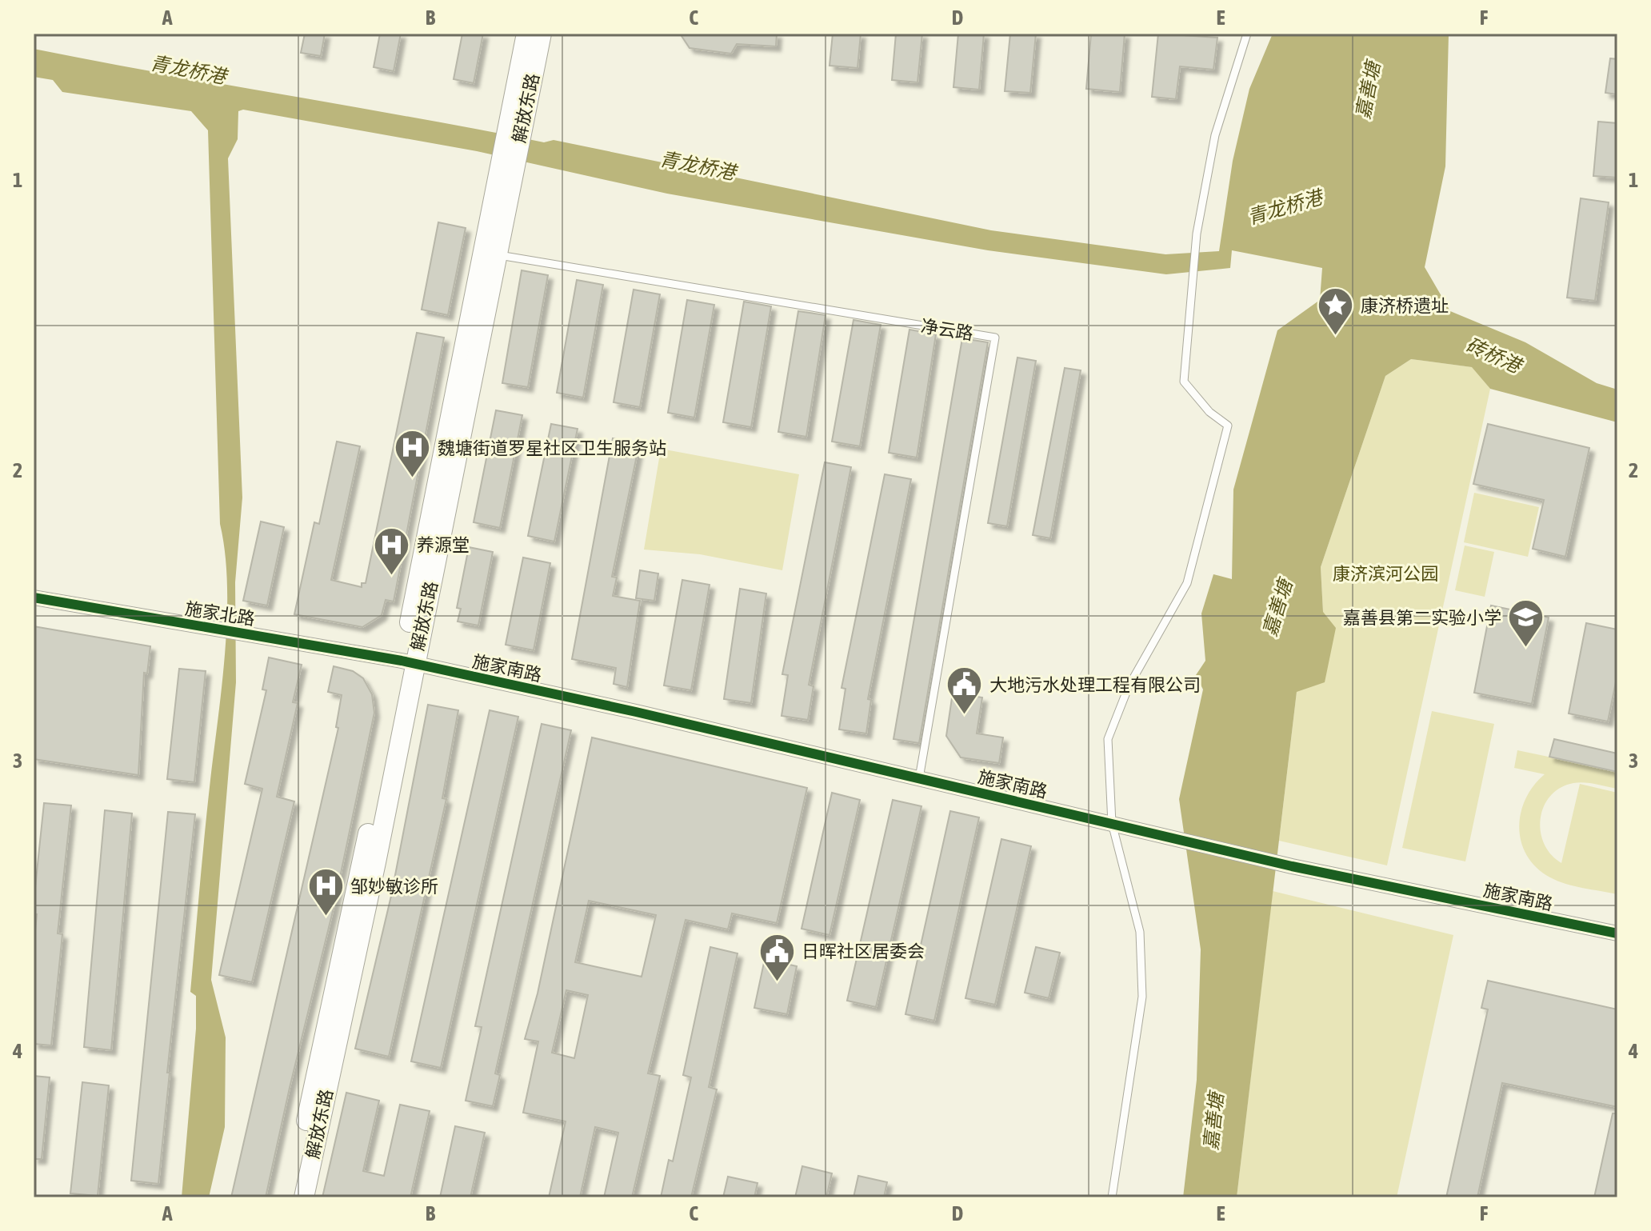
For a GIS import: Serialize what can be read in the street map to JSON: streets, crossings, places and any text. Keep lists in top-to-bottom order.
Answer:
{
  "streets": {
    "main road": ["解放东路"],
    "street": ["施家北路", "施家南路"],
    "lane": ["净云路"]
  },
  "crossings": [
    ["解放东路", "净云路"],
    ["解放东路", "施家北路"],
    ["解放东路", "施家南路"],
    ["净云路", "施家南路"],
    ["施家北路", "施家南路"]
  ],
  "water": ["青龙桥港", "嘉善塘", "砖桥港"],
  "parks": ["康济滨河公园"],
  "places": {
    "place": ["康济桥遗址"],
    "hospital": ["魏塘街道罗星社区卫生服务站", "养源堂", "邹妙敏诊所"],
    "school or university": ["嘉善县第二实验小学"],
    "public building": ["大地污水处理工程有限公司", "日晖社区居委会"]
  },
  "grid": {
    "columns": [
      "A",
      "B",
      "C",
      "D",
      "E",
      "F"
    ],
    "rows": [
      "1",
      "2",
      "3",
      "4"
    ]
  }
}
